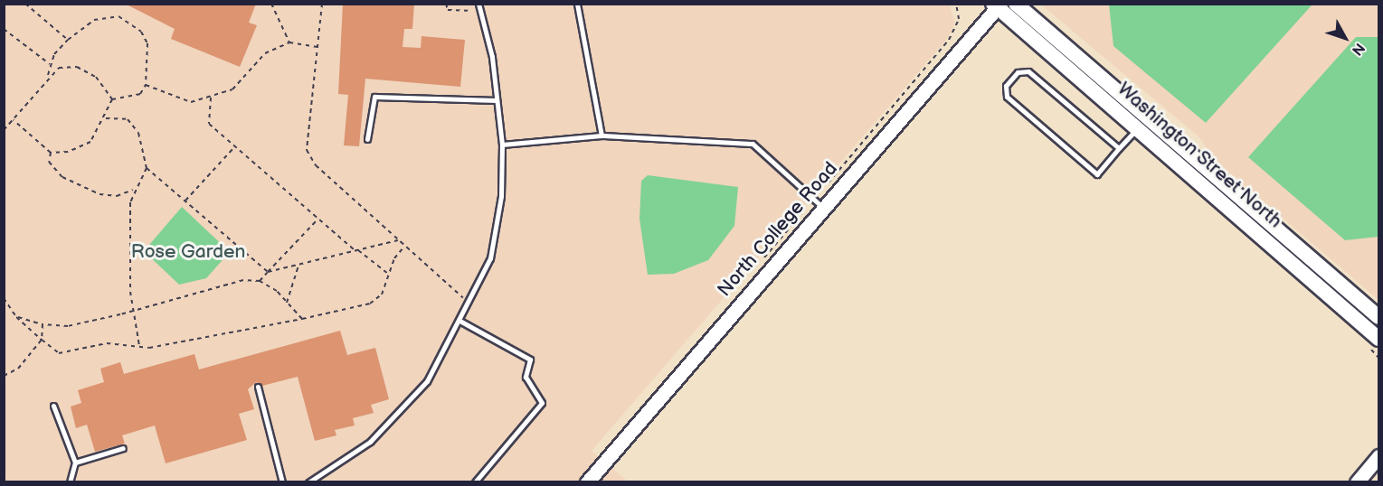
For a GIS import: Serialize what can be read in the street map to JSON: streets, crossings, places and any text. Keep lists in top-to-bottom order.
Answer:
{
  "streets": {
    "main road": ["Washington Street North"],
    "street": ["North College Road"]
  },
  "crossings": [
    ["Washington Street North", "North College Road"]
  ],
  "parks": ["Rose Garden"],
  "north": "bottom right"
}
